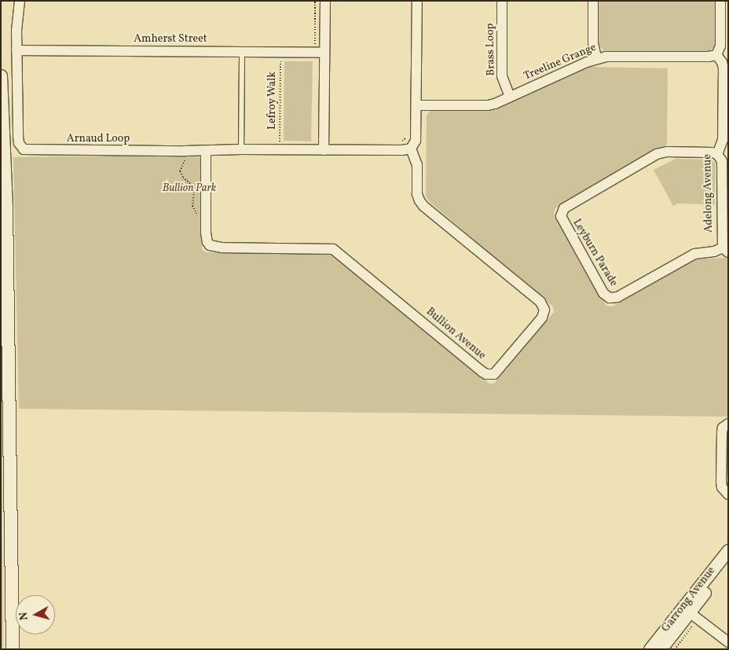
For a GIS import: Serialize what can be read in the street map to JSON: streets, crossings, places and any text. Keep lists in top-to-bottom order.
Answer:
{
  "streets": {
    "street": [
      "Amherst Street",
      "Brass Loop",
      "Treeline Grange",
      "Arnaud Loop",
      "Adelong Avenue",
      "Leyburn Parade",
      "Bullion Avenue",
      "Garrong Avenue"
    ],
    "path": ["Lefroy Walk"]
  },
  "crossings": [
    ["Amherst Street", "Lefroy Walk"],
    ["Amherst Street", "Arnaud Loop"],
    ["Brass Loop", "Treeline Grange"],
    ["Treeline Grange", "Adelong Avenue"],
    ["Lefroy Walk", "Arnaud Loop"],
    ["Arnaud Loop", "Bullion Avenue"],
    ["Adelong Avenue", "Leyburn Parade"]
  ],
  "parks": ["Bullion Park"],
  "north": "left"
}
